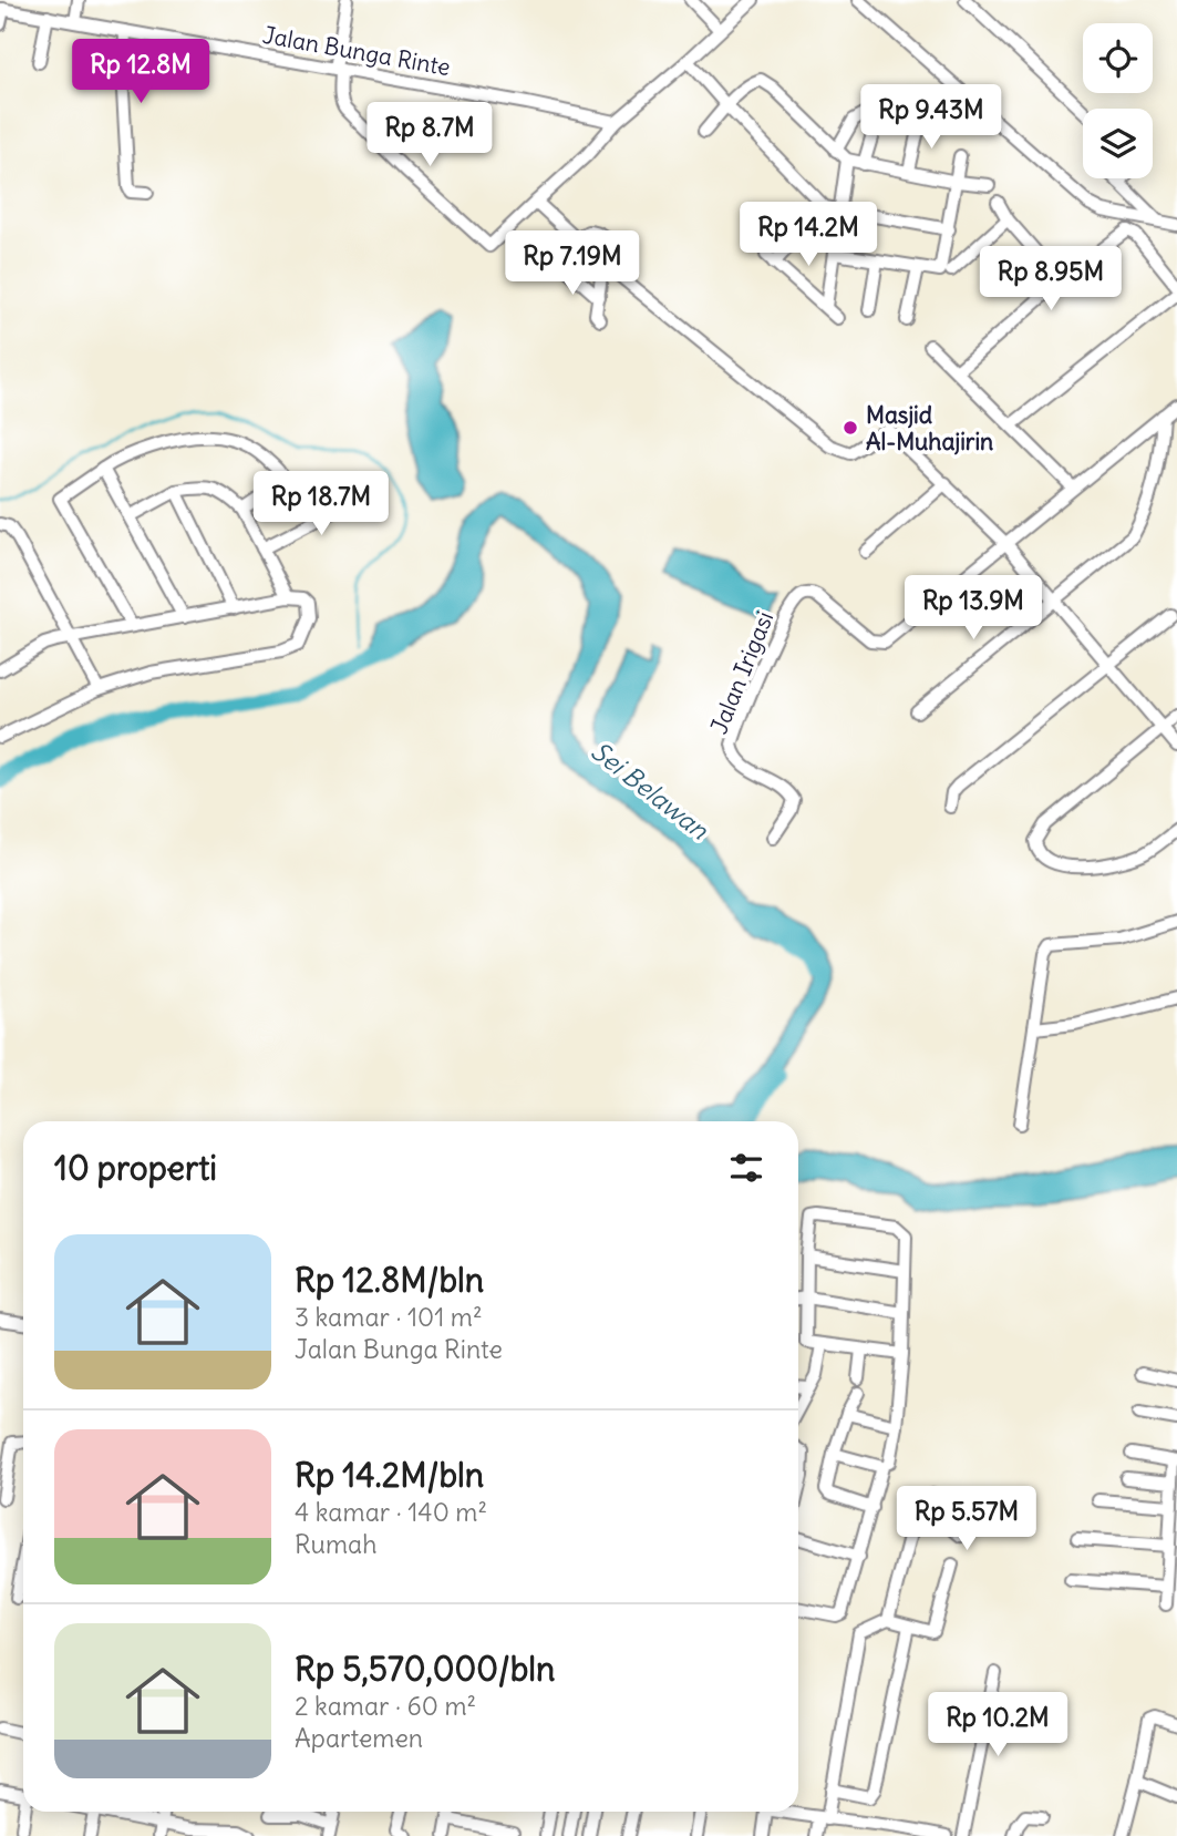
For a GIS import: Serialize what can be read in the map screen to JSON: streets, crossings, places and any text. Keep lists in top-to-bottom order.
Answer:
{
  "streets": {
    "street": ["Jalan Bunga Rinte", "Jalan Irigasi"]
  },
  "water": ["Sei Belawan"],
  "places": ["Masjid Al-Muhajirin"],
  "page": {
    "price": [
      "Rp 12.8M",
      "Rp 9.43M",
      "Rp 8.7M",
      "Rp 14.2M",
      "Rp 7.19M",
      "Rp 8.95M",
      "Rp 18.7M",
      "Rp 13.9M",
      "Rp 5.57M",
      "Rp 10.2M"
    ],
    "heading": "10 properti",
    "list": [
      {
        "name": "Rp 12.8M/bln",
        "note": "3 kamar · 101 m² · Jalan Bunga Rinte"
      },
      {
        "name": "Rp 14.2M/bln",
        "note": "4 kamar · 140 m² · Rumah"
      },
      {
        "name": "Rp 5,570,000/bln",
        "note": "2 kamar · 60 m² · Apartemen"
      }
    ]
  }
}
